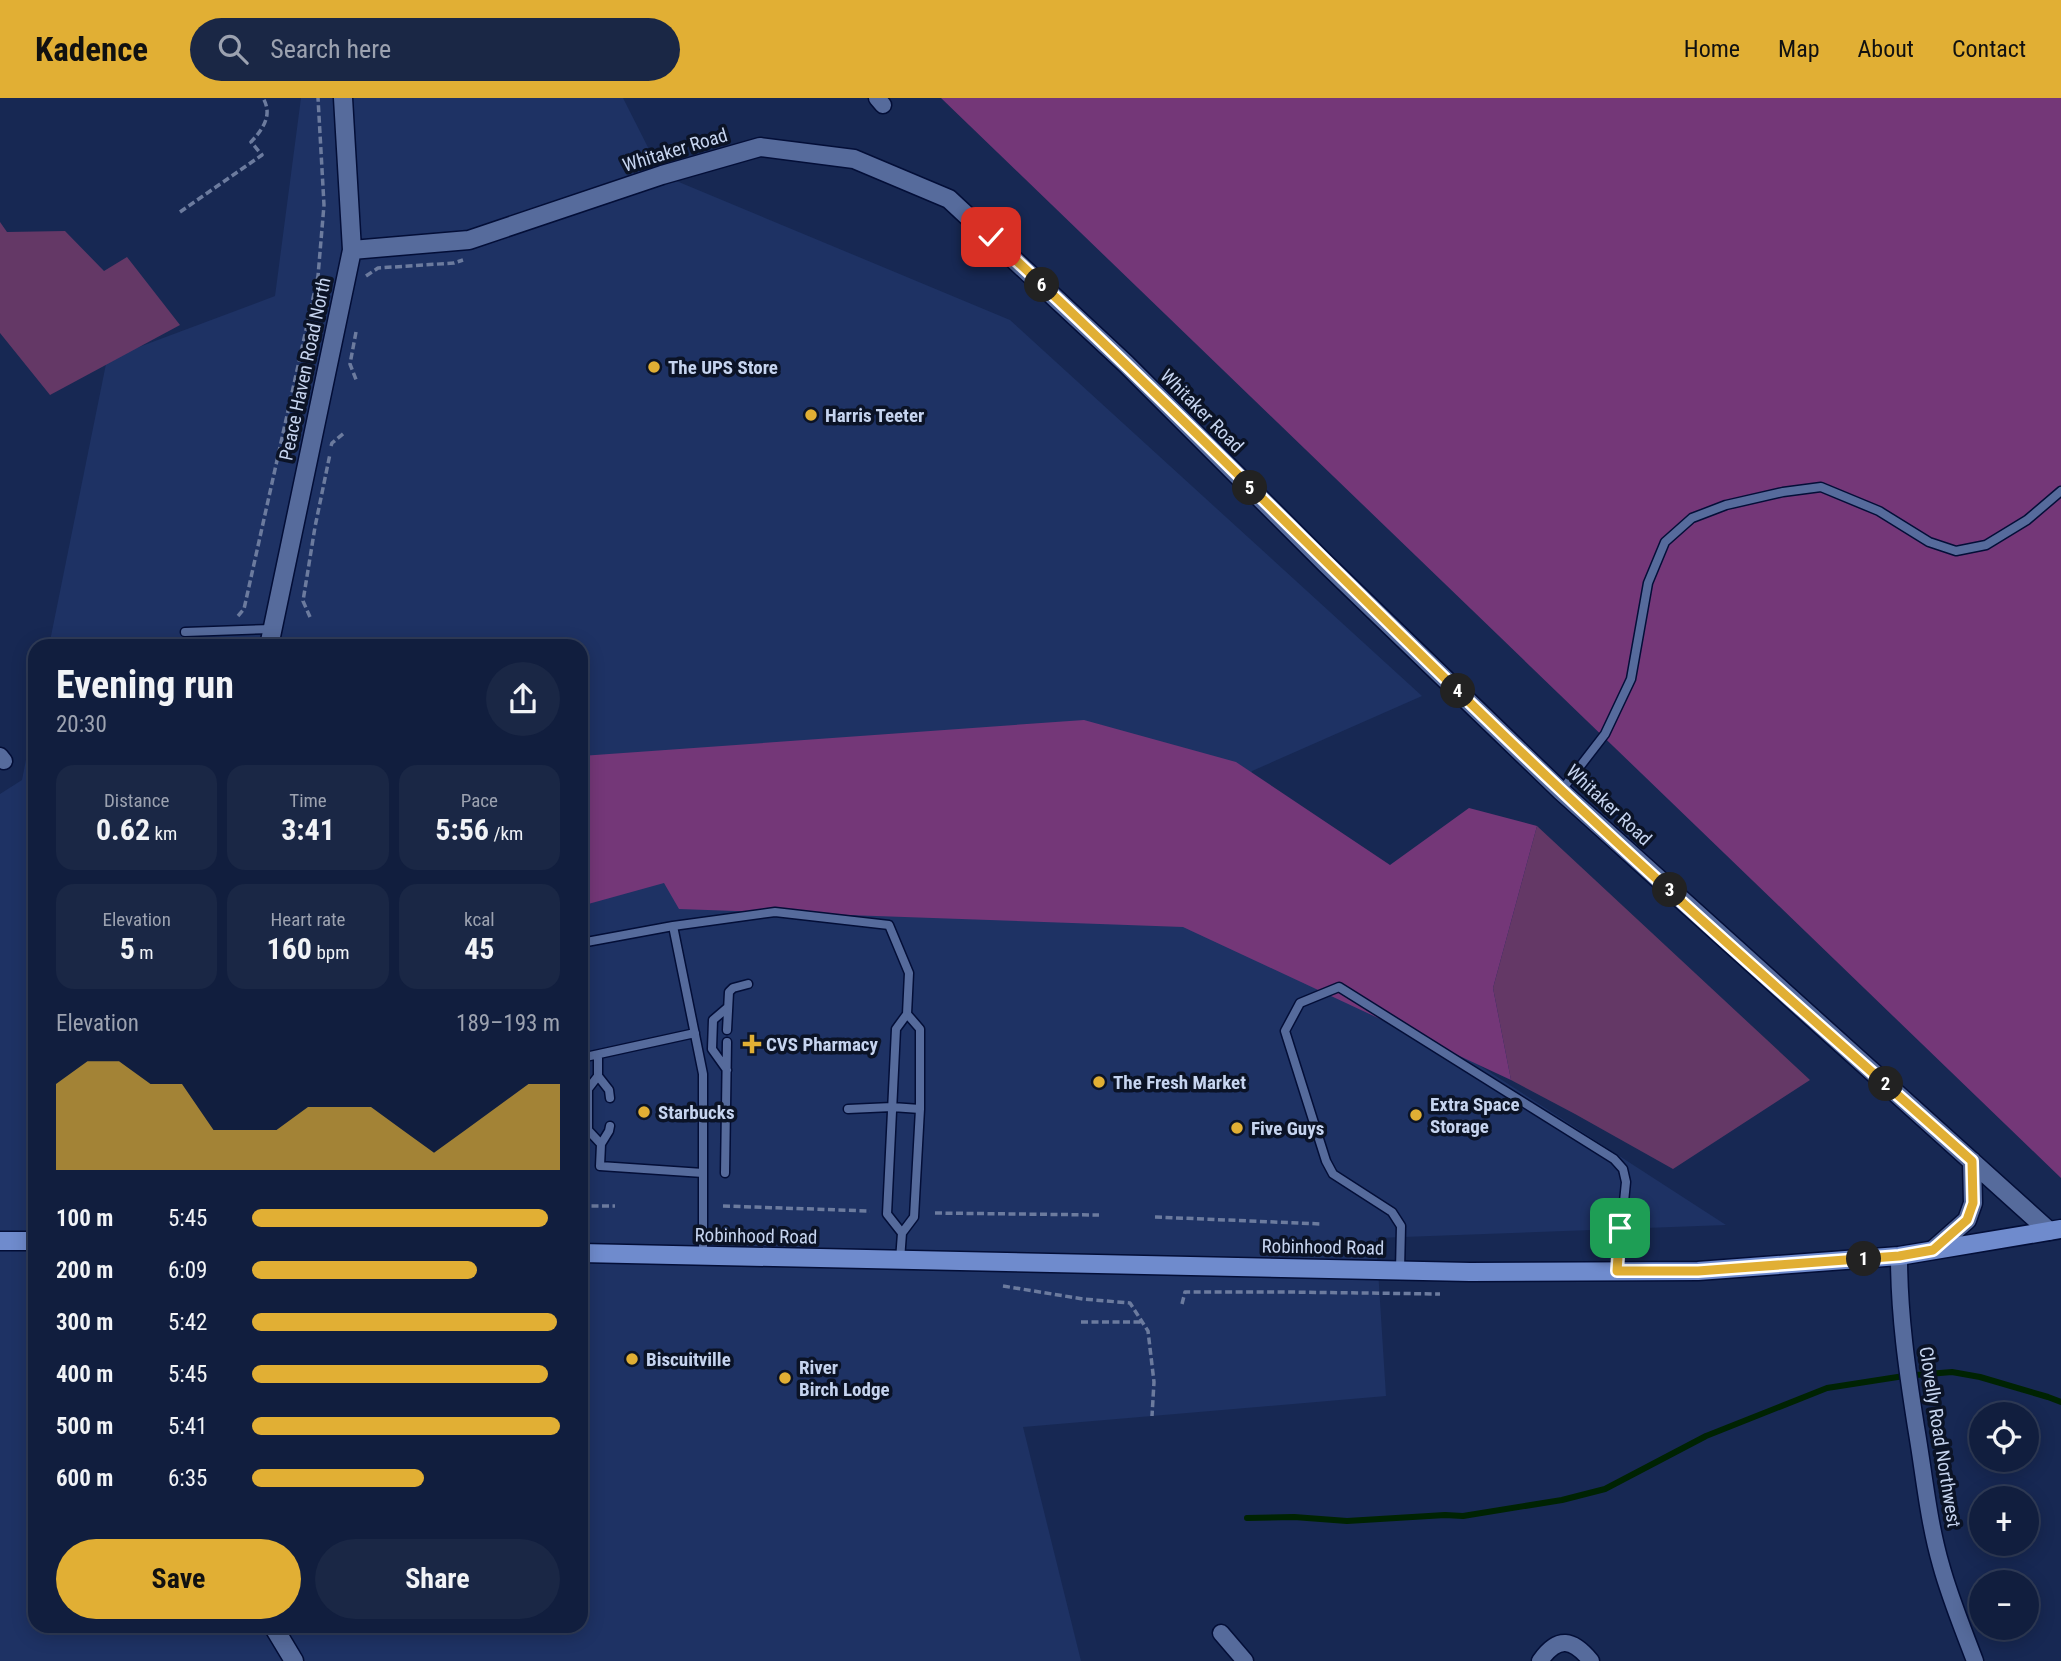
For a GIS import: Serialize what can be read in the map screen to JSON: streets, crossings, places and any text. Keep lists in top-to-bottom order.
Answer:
{
  "streets": {
    "main road": ["Robinhood Road"],
    "street": ["Whitaker Road", "Peace Haven Road North", "Clovelly Road Northwest"]
  },
  "crossings": [
    ["Whitaker Road", "Peace Haven Road North"],
    ["Whitaker Road", "Robinhood Road"],
    ["Robinhood Road", "Clovelly Road Northwest"]
  ],
  "places": {
    "other": [
      "The UPS Store",
      "Harris Teeter",
      "The Fresh Market",
      "Starbucks",
      "Extra Space Storage",
      "Five Guys",
      "Biscuitville",
      "River Birch Lodge"
    ],
    "health": ["CVS Pharmacy"]
  },
  "page": {
    "header": "Kadence",
    "search": "Search here",
    "nav": [
      "Home",
      "Map",
      "About",
      "Contact"
    ],
    "pins": [
      "6",
      "5",
      "4",
      "3",
      "2",
      "1"
    ],
    "heading": ["Evening run", "20:30"],
    "stats": [
      ["Distance", "0.62 km"],
      ["Time", "3:41"],
      ["Pace", "5:56 /km"],
      ["Elevation", "5 m"],
      ["Heart rate", "160 bpm"],
      ["kcal", "45"]
    ],
    "chart": ["Elevation", "189–193 m"],
    "list": [
      {
        "name": "100 m",
        "note": "5:45"
      },
      {
        "name": "200 m",
        "note": "6:09"
      },
      {
        "name": "300 m",
        "note": "5:42"
      },
      {
        "name": "400 m",
        "note": "5:45"
      },
      {
        "name": "500 m",
        "note": "5:41"
      },
      {
        "name": "600 m",
        "note": "6:35"
      }
    ],
    "map_buttons": ["+", "−"],
    "buttons": ["Save", "Share"]
  }
}
